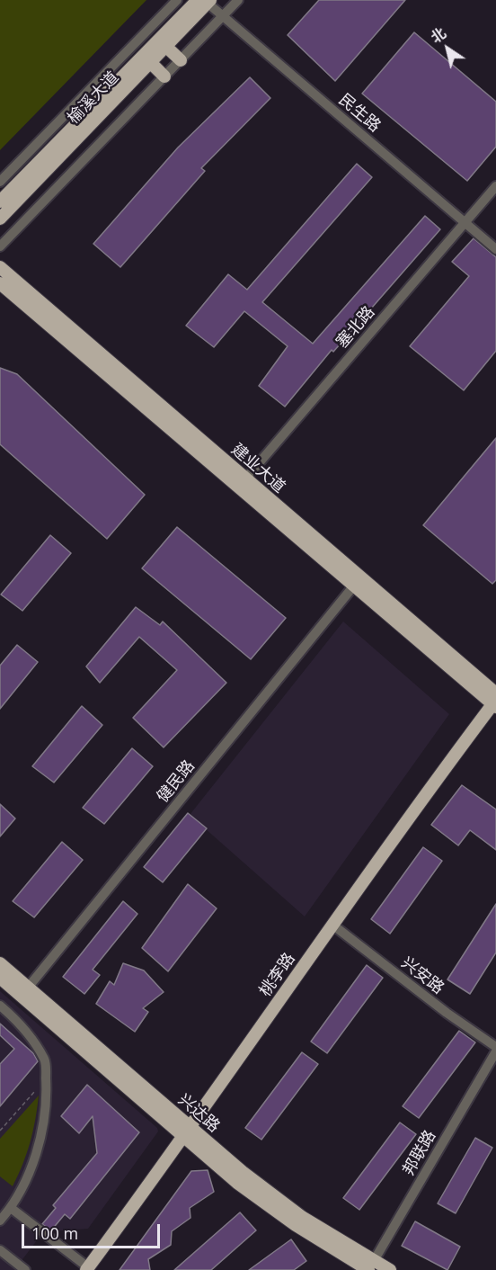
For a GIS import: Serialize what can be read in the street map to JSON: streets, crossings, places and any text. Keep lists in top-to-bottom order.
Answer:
{
  "streets": {
    "main road": [
      "榆溪大道",
      "建业大道",
      "桃李路",
      "兴达路"
    ],
    "street": [
      "民生路",
      "塞北路",
      "健民路",
      "兴安路",
      "邦联路"
    ]
  },
  "crossings": [
    ["榆溪大道", "民生路"],
    ["民生路", "塞北路"],
    ["塞北路", "建业大道"],
    ["建业大道", "健民路"],
    ["建业大道", "桃李路"],
    ["健民路", "兴达路"],
    ["桃李路", "兴安路"],
    ["桃李路", "兴达路"],
    ["兴达路", "邦联路"]
  ],
  "scale_bar": "100 m",
  "north": "top left"
}
